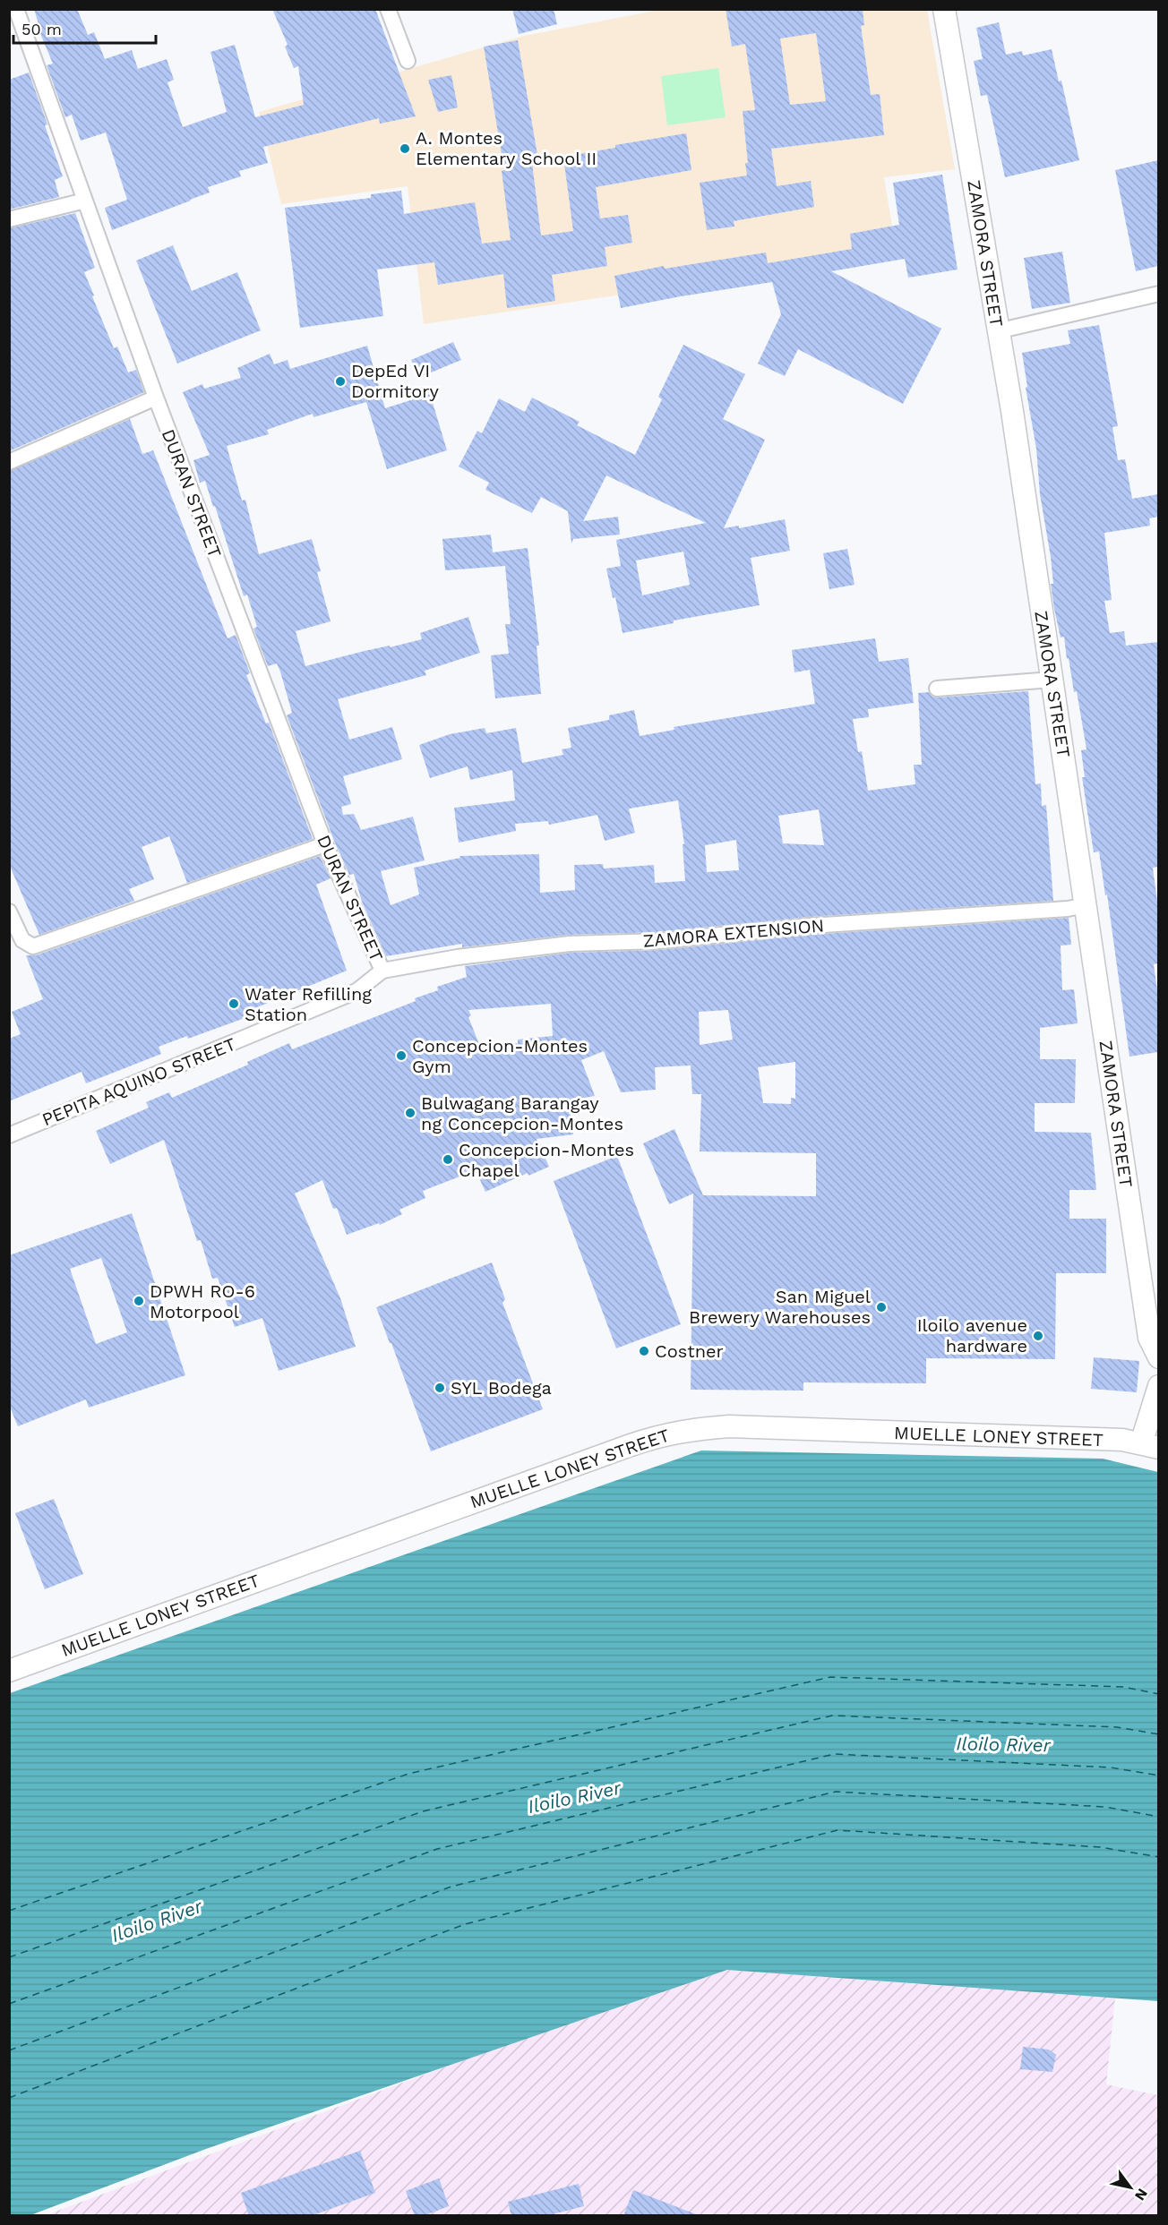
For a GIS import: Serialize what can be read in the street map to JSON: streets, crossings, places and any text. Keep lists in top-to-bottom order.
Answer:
{
  "streets": {
    "street": [
      "ZAMORA STREET",
      "DURAN STREET",
      "ZAMORA EXTENSION",
      "PEPITA AQUINO STREET",
      "MUELLE LONEY STREET"
    ]
  },
  "crossings": [
    ["ZAMORA STREET", "ZAMORA EXTENSION"],
    ["DURAN STREET", "ZAMORA EXTENSION"],
    ["DURAN STREET", "PEPITA AQUINO STREET"],
    ["ZAMORA EXTENSION", "PEPITA AQUINO STREET"]
  ],
  "water": ["Iloilo River"],
  "places": [
    "A. Montes Elementary School II",
    "DepEd VI Dormitory",
    "Water Refilling Station",
    "Concepcion-Montes Gym",
    "Bulwagang Barangay ng Concepcion-Montes",
    "Concepcion-Montes Chapel",
    "DPWH RO-6 Motorpool",
    "San Miguel Brewery Warehouses",
    "Iloilo avenue hardware",
    "Costner",
    "SYL Bodega"
  ],
  "scale_bar": "50 m",
  "north": "bottom right"
}
